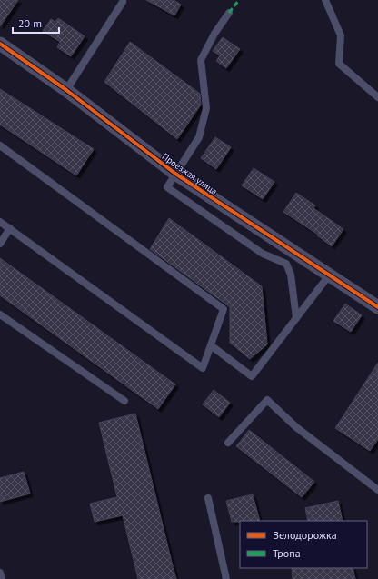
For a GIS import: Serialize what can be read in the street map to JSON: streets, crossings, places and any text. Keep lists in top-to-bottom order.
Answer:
{
  "streets": {
    "street": ["Проезжая улица"]
  },
  "legend": ["Велодорожка", "Тропа"],
  "scale_bar": "20 m"
}
